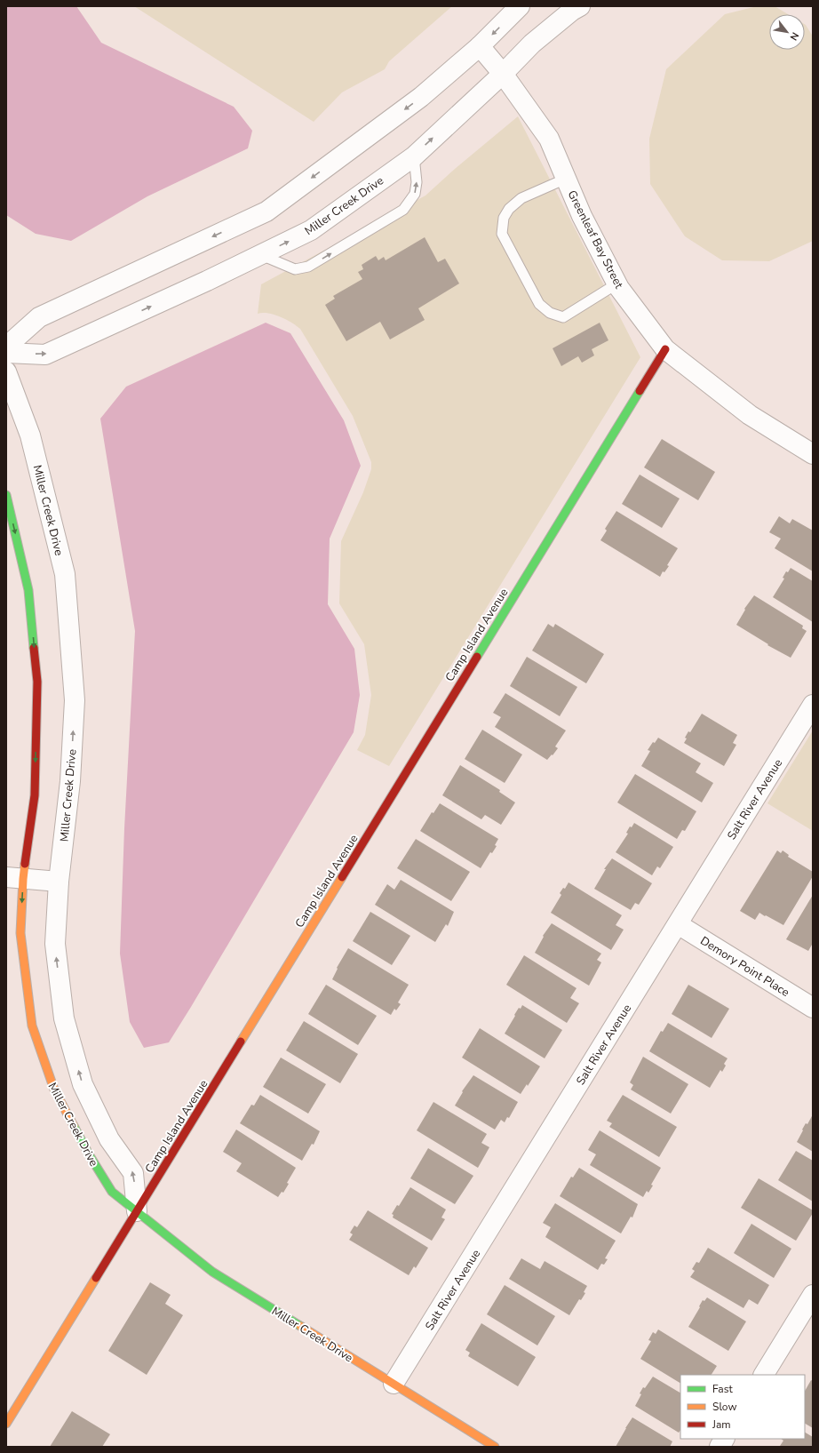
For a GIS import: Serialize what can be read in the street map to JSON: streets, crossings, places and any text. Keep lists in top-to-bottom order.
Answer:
{
  "streets": {
    "street": [
      "Miller Creek Drive",
      "Greenleaf Bay Street",
      "Camp Island Avenue",
      "Salt River Avenue",
      "Demory Point Place"
    ]
  },
  "crossings": [
    ["Miller Creek Drive", "Greenleaf Bay Street"],
    ["Miller Creek Drive", "Camp Island Avenue"],
    ["Miller Creek Drive", "Salt River Avenue"],
    ["Greenleaf Bay Street", "Camp Island Avenue"],
    ["Salt River Avenue", "Demory Point Place"]
  ],
  "legend": ["Fast", "Slow", "Jam"],
  "north": "bottom right"
}
